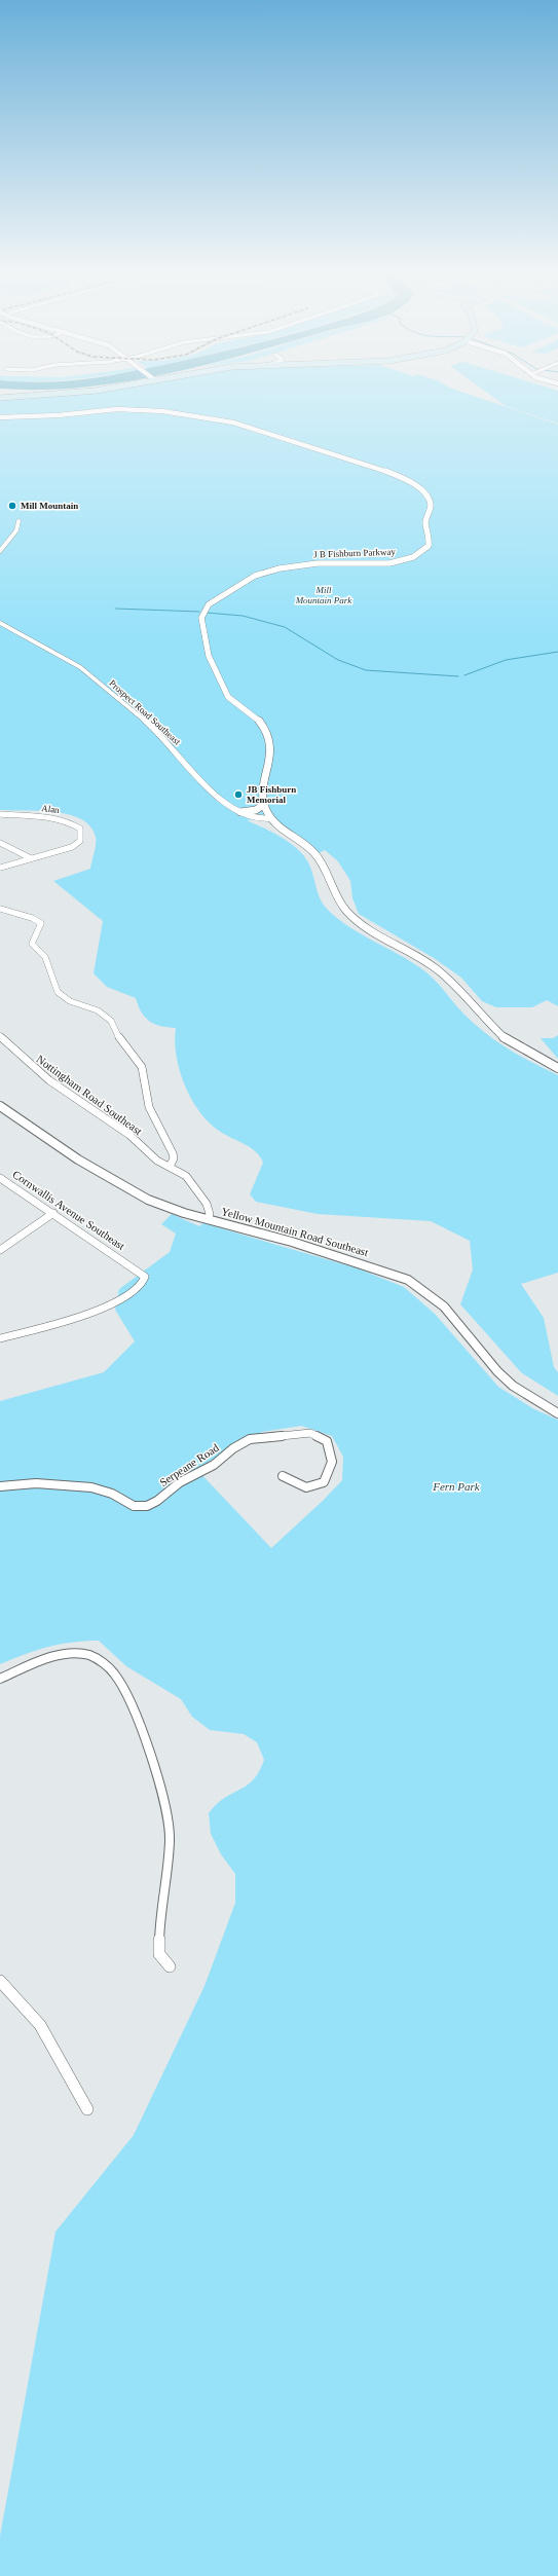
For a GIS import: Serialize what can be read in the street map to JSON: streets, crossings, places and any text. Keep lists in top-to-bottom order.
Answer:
{
  "streets": {
    "street": [
      "J B Fishburn Parkway",
      "Prospect Road Southeast",
      "Alan",
      "Nottingham Road Southeast",
      "Cornwallis Avenue Southeast",
      "Yellow Mountain Road Southeast",
      "Serpeane Road"
    ]
  },
  "crossings": [
    ["Nottingham Road Southeast", "Yellow Mountain Road Southeast"]
  ],
  "parks": ["Mill Mountain Park", "Fern Park"],
  "places": ["Mill Mountain", "JB Fishburn Memorial"]
}
